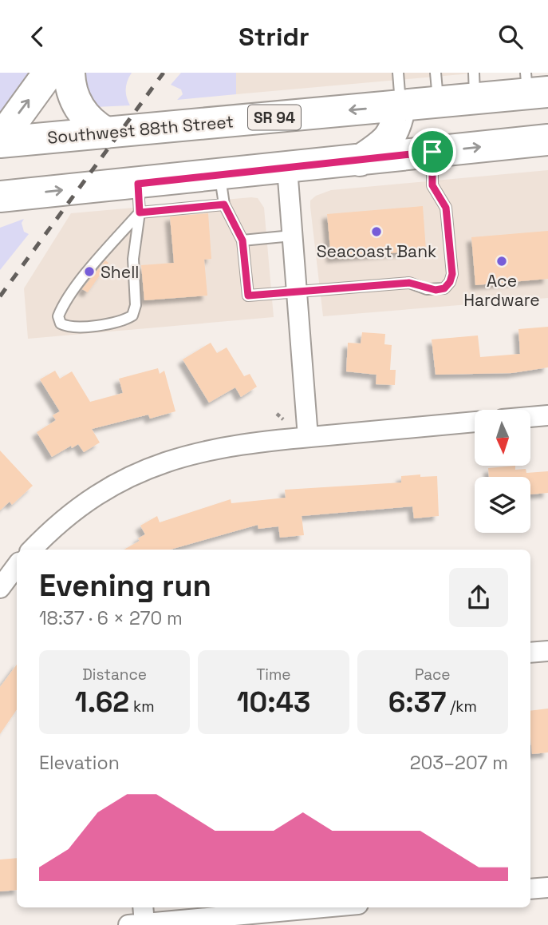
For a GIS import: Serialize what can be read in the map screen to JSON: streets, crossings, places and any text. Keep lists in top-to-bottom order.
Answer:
{
  "streets": {
    "main road": ["SR 94", "Southwest 88th Street"]
  },
  "places": ["Seacoast Bank", "Ace Hardware", "Shell"],
  "north": "bottom",
  "page": {
    "header": "Stridr",
    "heading": ["Evening run", "18:37 · 6 × 270 m"],
    "stats": [
      ["Distance", "1.62 km"],
      ["Time", "10:43"],
      ["Pace", "6:37 /km"]
    ],
    "chart": ["Elevation", "203–207 m"]
  }
}
